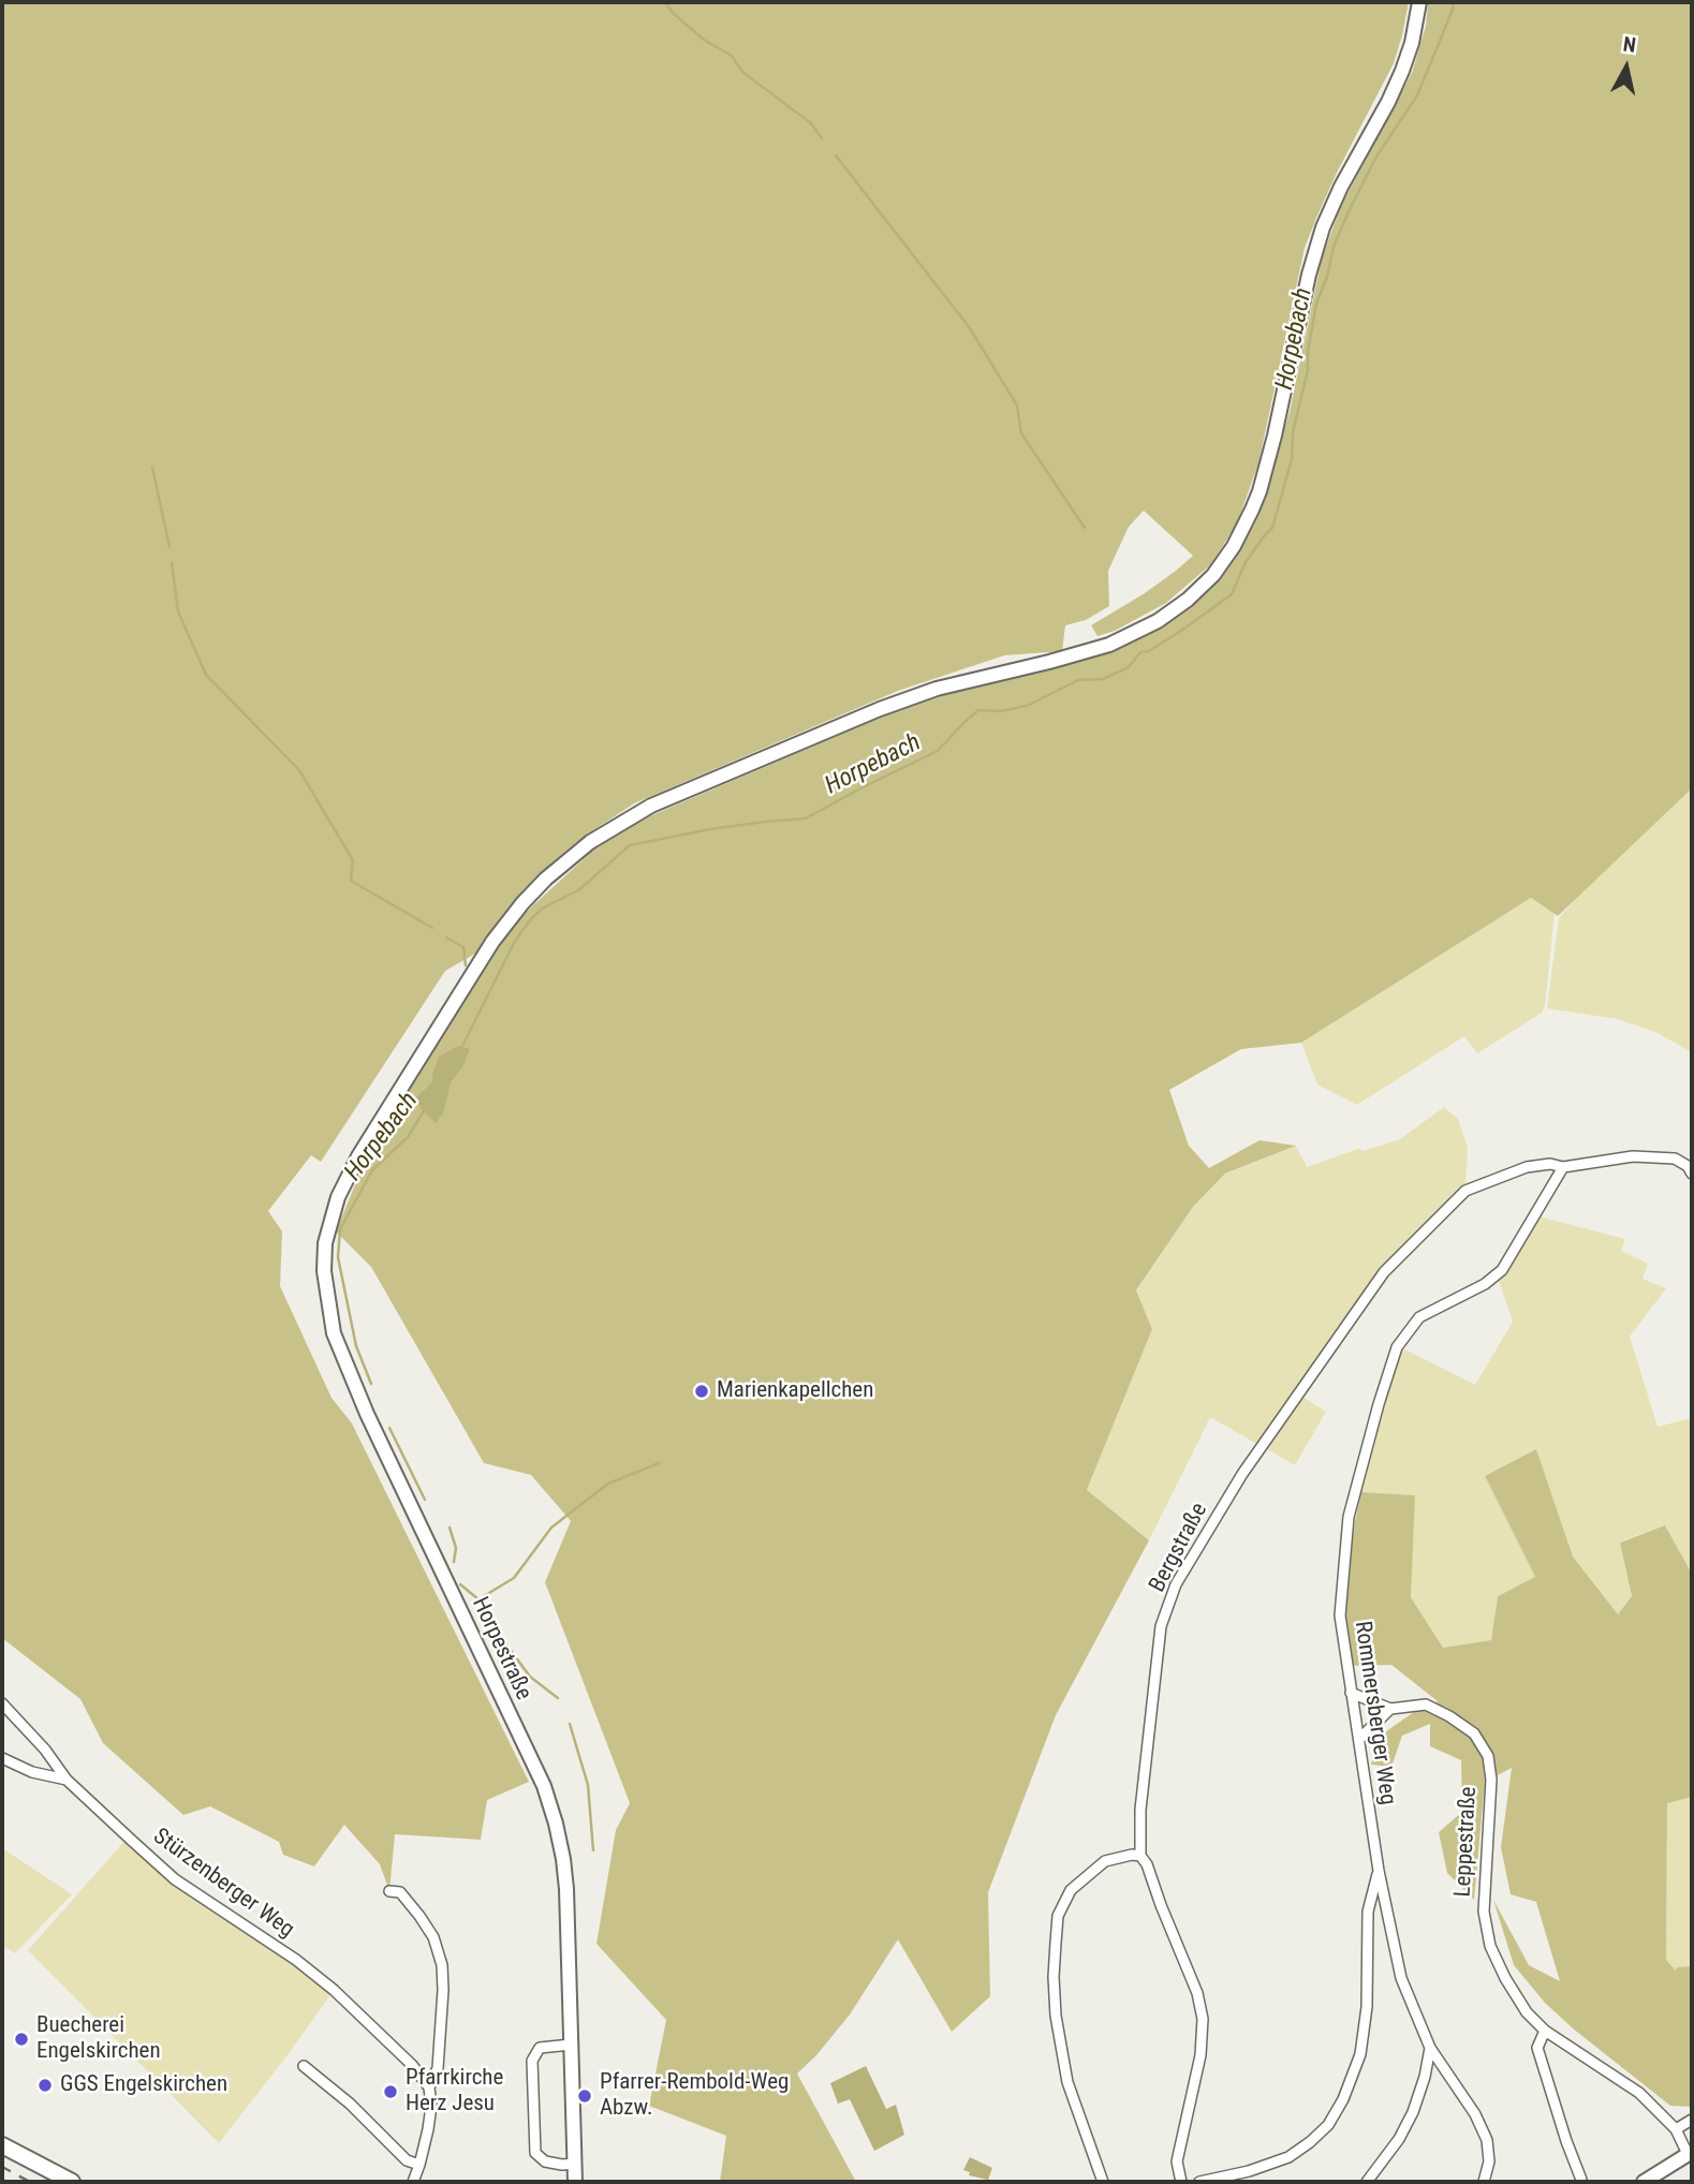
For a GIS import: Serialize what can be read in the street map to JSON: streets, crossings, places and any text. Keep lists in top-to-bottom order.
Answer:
{
  "streets": {
    "street": [
      "Bergstraße",
      "Horpestraße",
      "Rommersberger Weg",
      "Leppestraße",
      "Stürzenberger Weg"
    ]
  },
  "crossings": [
    ["Bergstraße", "Rommersberger Weg"],
    ["Rommersberger Weg", "Leppestraße"]
  ],
  "water": ["Horpebach"],
  "places": [
    "Marienkapellchen",
    "Buecherei Engelskirchen",
    "GGS Engelskirchen",
    "Pfarrkirche Herz Jesu",
    "Pfarrer-Rembold-Weg Abzw."
  ],
  "north": "top"
}
